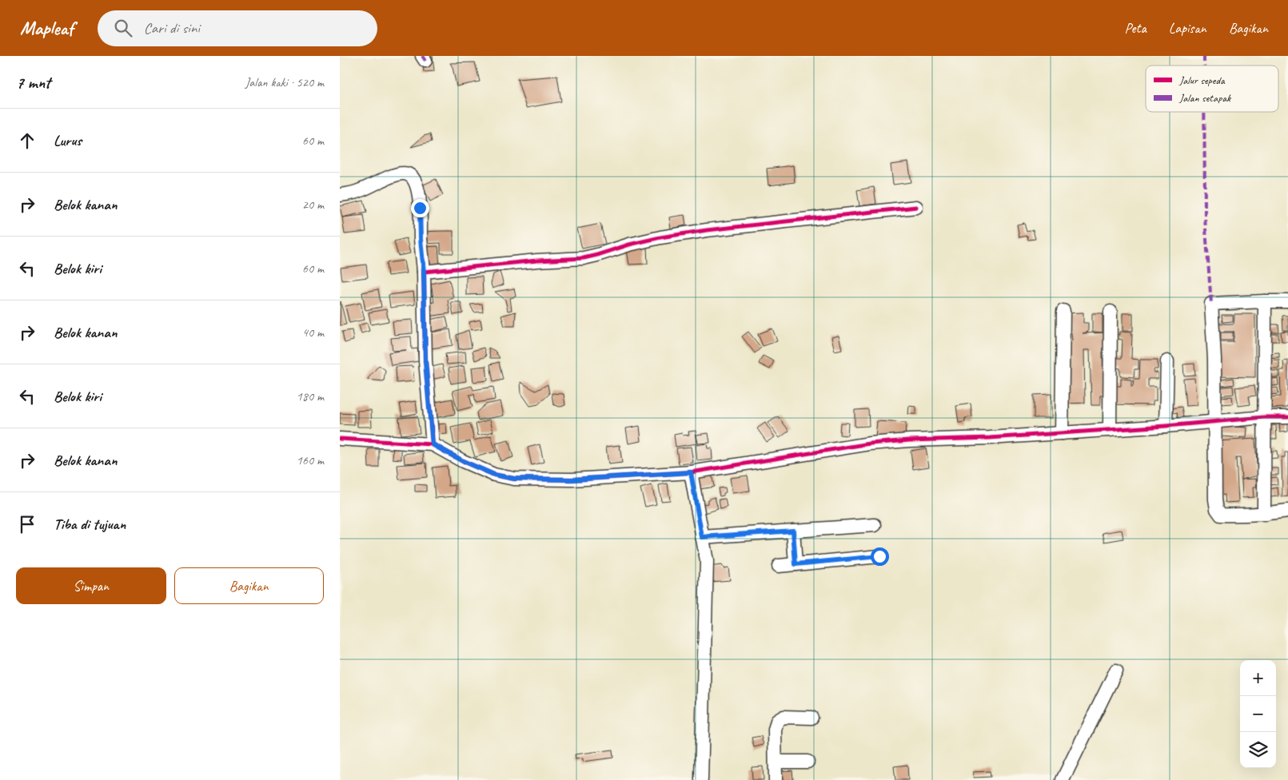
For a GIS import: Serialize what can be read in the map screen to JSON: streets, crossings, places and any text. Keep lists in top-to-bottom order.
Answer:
{
  "legend": ["Jalur sepeda", "Jalan setapak"],
  "page": {
    "header": "Mapleaf",
    "search": "Cari di sini",
    "nav": ["Peta", "Lapisan", "Bagikan"],
    "heading": ["7 mnt", "Jalan kaki · 520 m"],
    "list": [
      ["Lurus", "60 m"],
      ["Belok kanan", "20 m"],
      ["Belok kiri", "60 m"],
      ["Belok kanan", "40 m"],
      ["Belok kiri", "180 m"],
      ["Belok kanan", "160 m"],
      "Tiba di tujuan"
    ],
    "buttons": ["Simpan", "Bagikan"],
    "map_buttons": ["+", "−"]
  }
}
